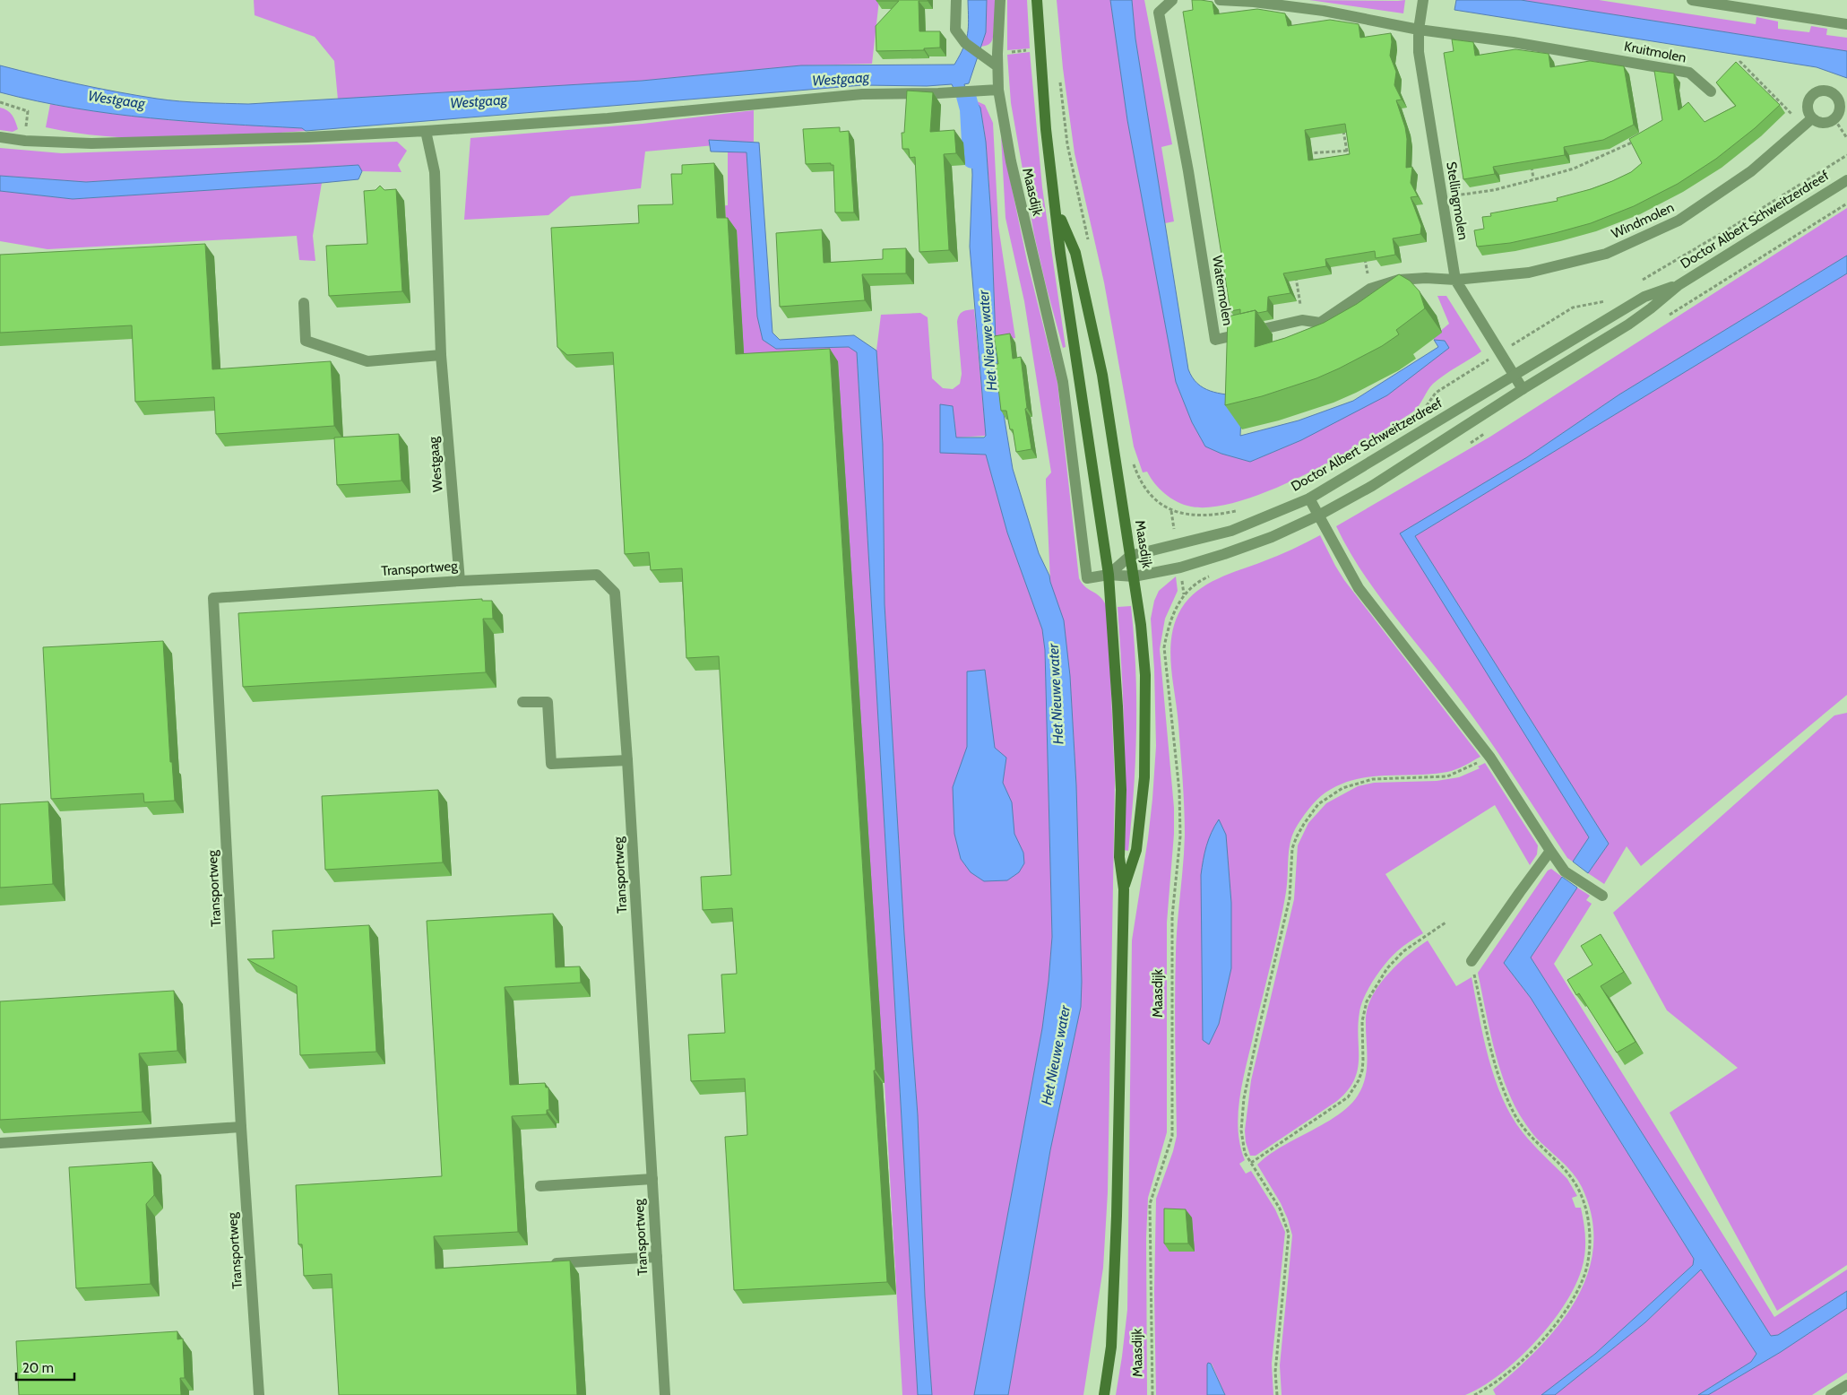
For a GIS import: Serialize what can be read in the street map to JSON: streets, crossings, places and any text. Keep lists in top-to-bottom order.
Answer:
{
  "streets": {
    "main road": ["Maasdijk"],
    "street": [
      "Kruitmolen",
      "Stellingmolen",
      "Doctor Albert Schweitzerdreef",
      "Windmolen",
      "Watermolen",
      "Westgaag",
      "Transportweg"
    ]
  },
  "crossings": [
    ["Kruitmolen", "Stellingmolen"],
    ["Maasdijk", "Doctor Albert Schweitzerdreef"],
    ["Stellingmolen", "Doctor Albert Schweitzerdreef"],
    ["Stellingmolen", "Windmolen"],
    ["Stellingmolen", "Watermolen"],
    ["Windmolen", "Watermolen"],
    ["Westgaag", "Transportweg"]
  ],
  "water": ["Westgaag", "Het Nieuwe water"],
  "scale_bar": "20 m"
}
